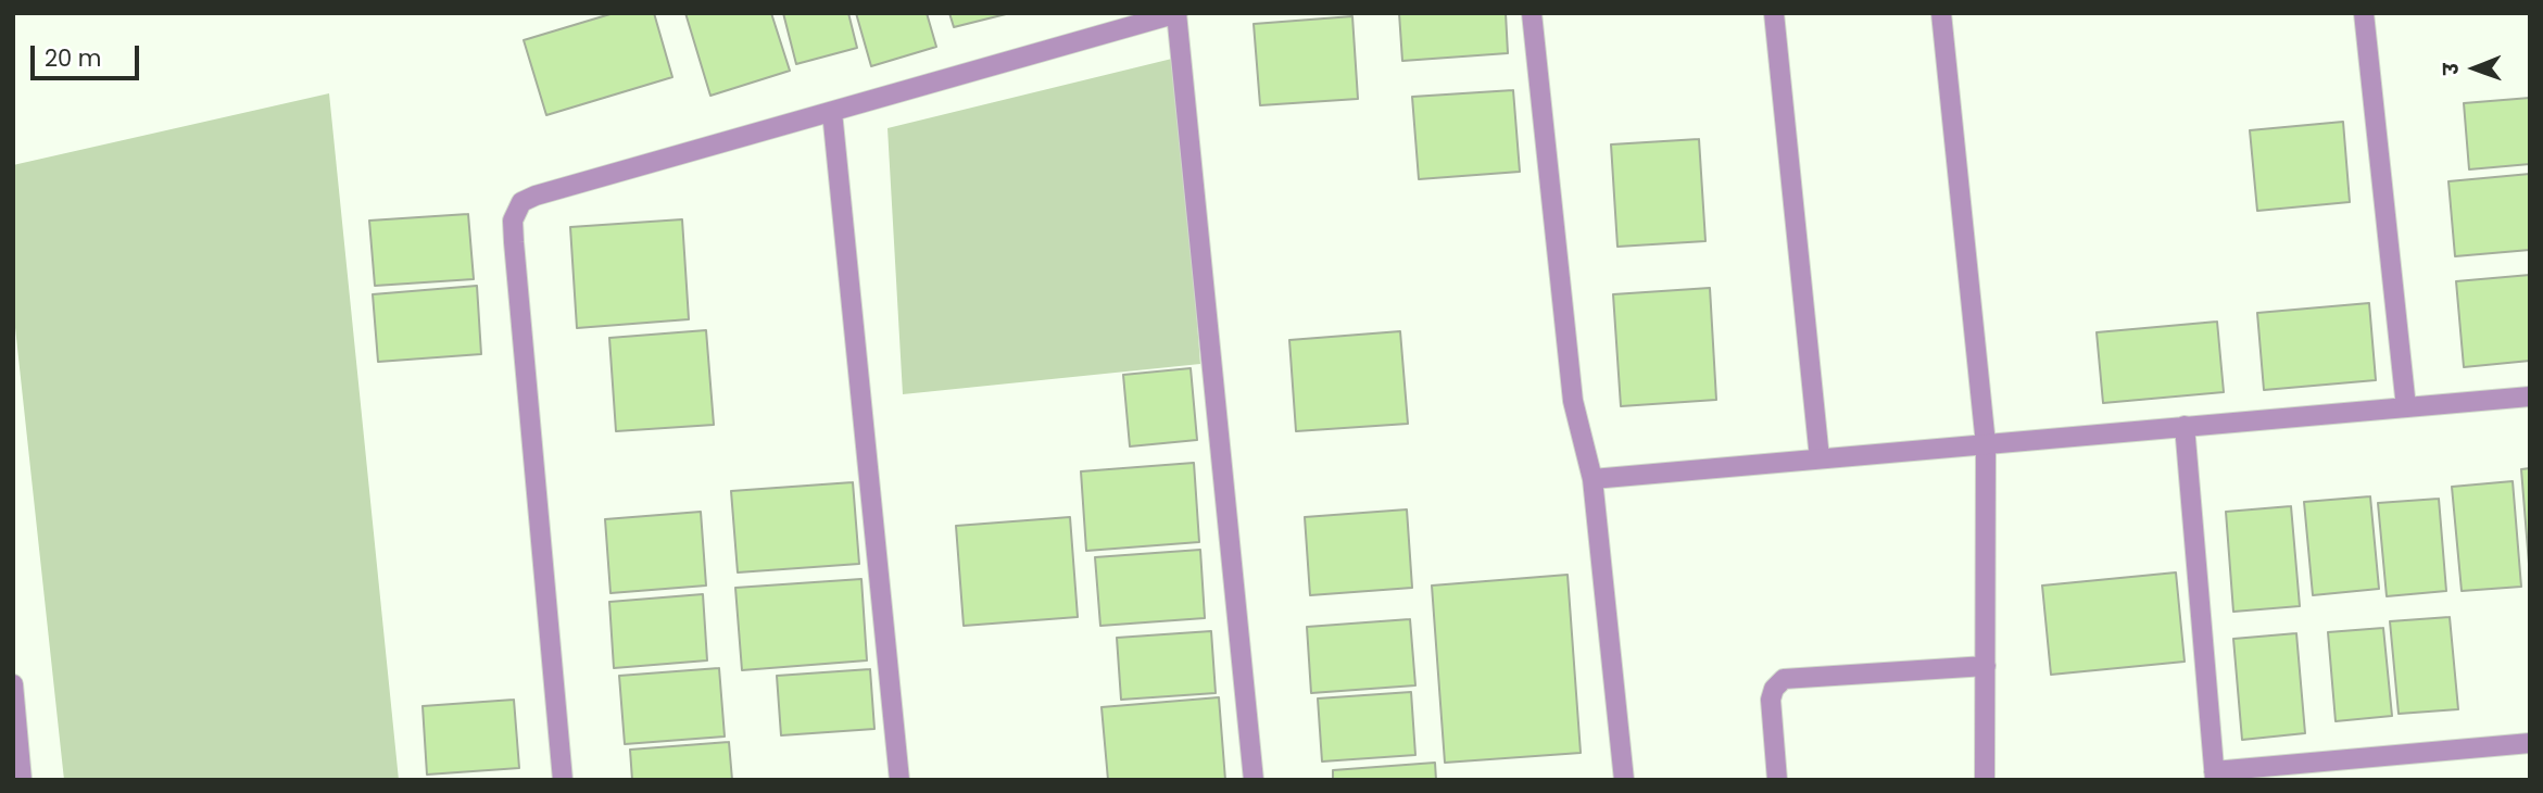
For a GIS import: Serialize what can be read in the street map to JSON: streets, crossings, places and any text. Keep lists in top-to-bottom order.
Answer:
{
  "scale_bar": "20 m",
  "north": "left"
}
